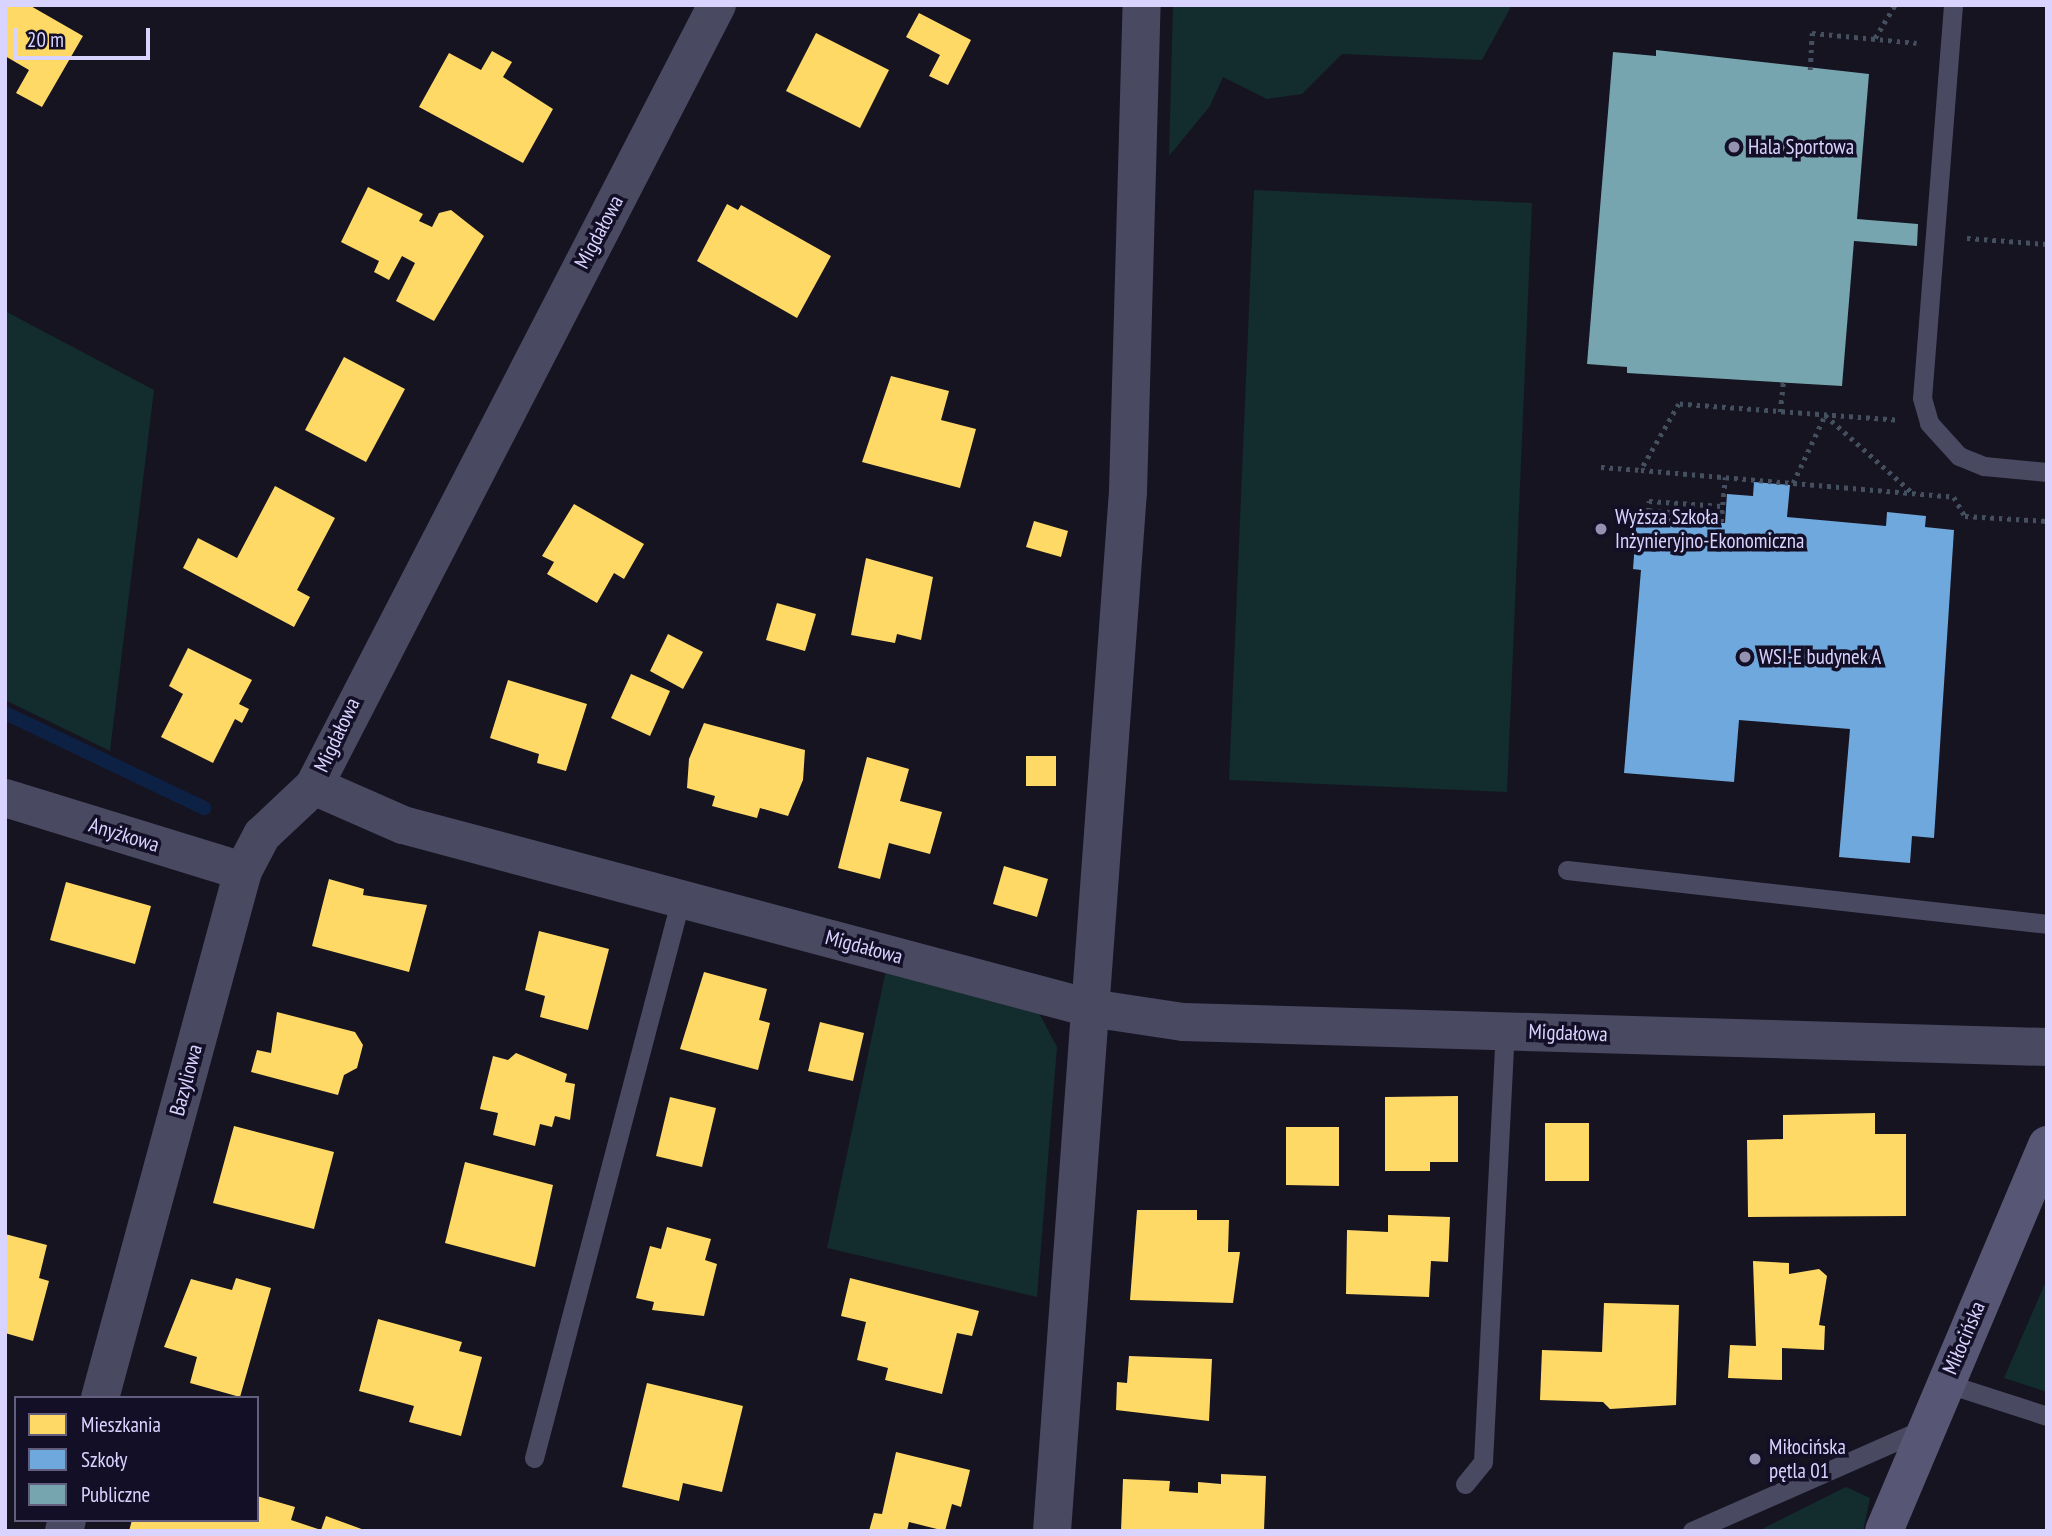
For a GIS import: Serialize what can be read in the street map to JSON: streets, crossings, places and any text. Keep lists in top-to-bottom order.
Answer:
{
  "streets": {
    "street": [
      "Migdałowa",
      "Anyżkowa",
      "Bazyliowa",
      "Miłocińska"
    ]
  },
  "crossings": [
    ["Migdałowa", "Bazyliowa"],
    ["Anyżkowa", "Bazyliowa"]
  ],
  "places": [
    "Hala Sportowa",
    "Wyższa Szkoła Inżynieryjno-Ekonomiczna",
    "WSI-E budynek A",
    "Miłocińska pętla 01"
  ],
  "legend": ["Mieszkania", "Szkoły", "Publiczne"],
  "scale_bar": "20 m"
}
